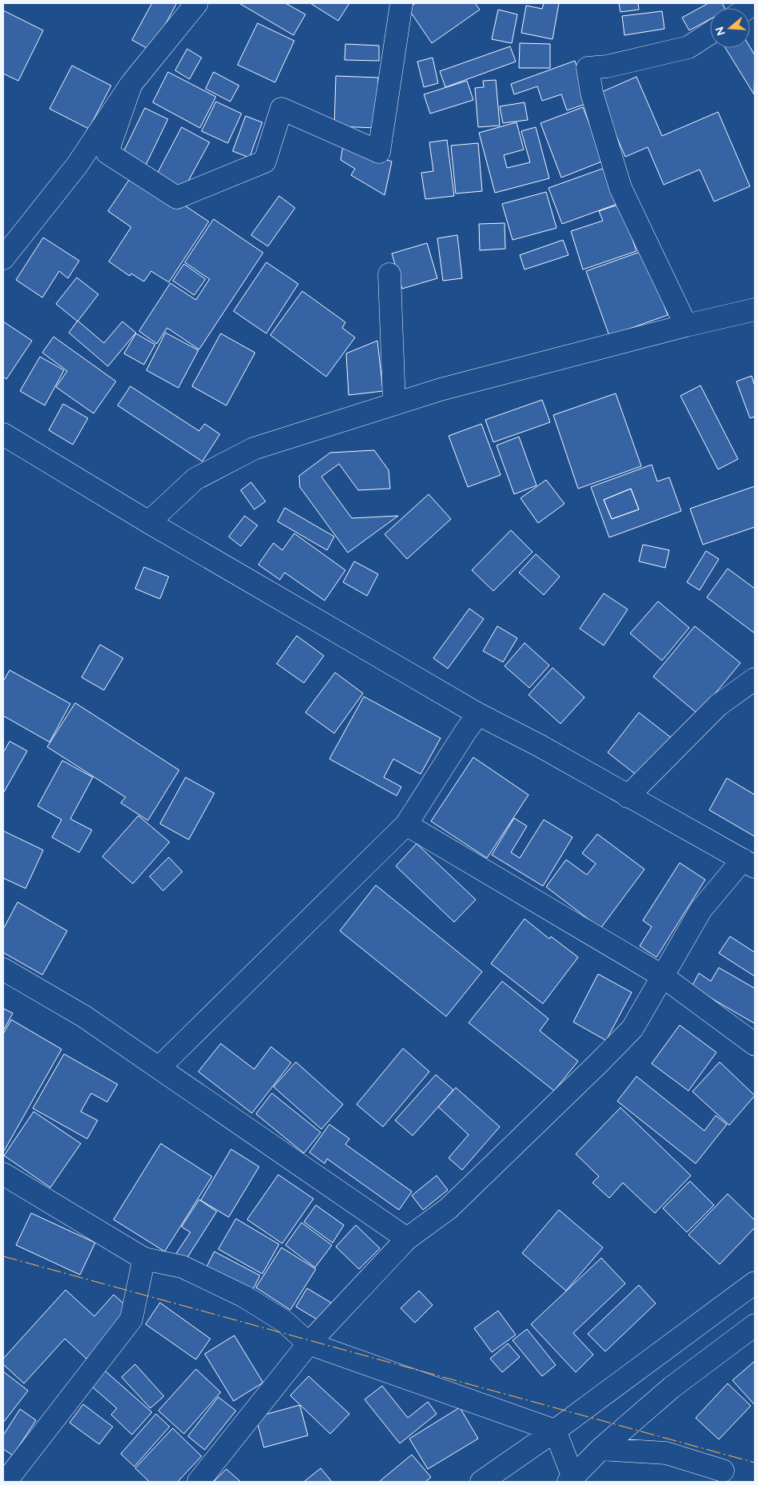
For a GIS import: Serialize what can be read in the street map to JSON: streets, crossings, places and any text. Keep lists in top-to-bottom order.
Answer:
{
  "north": "left"
}
